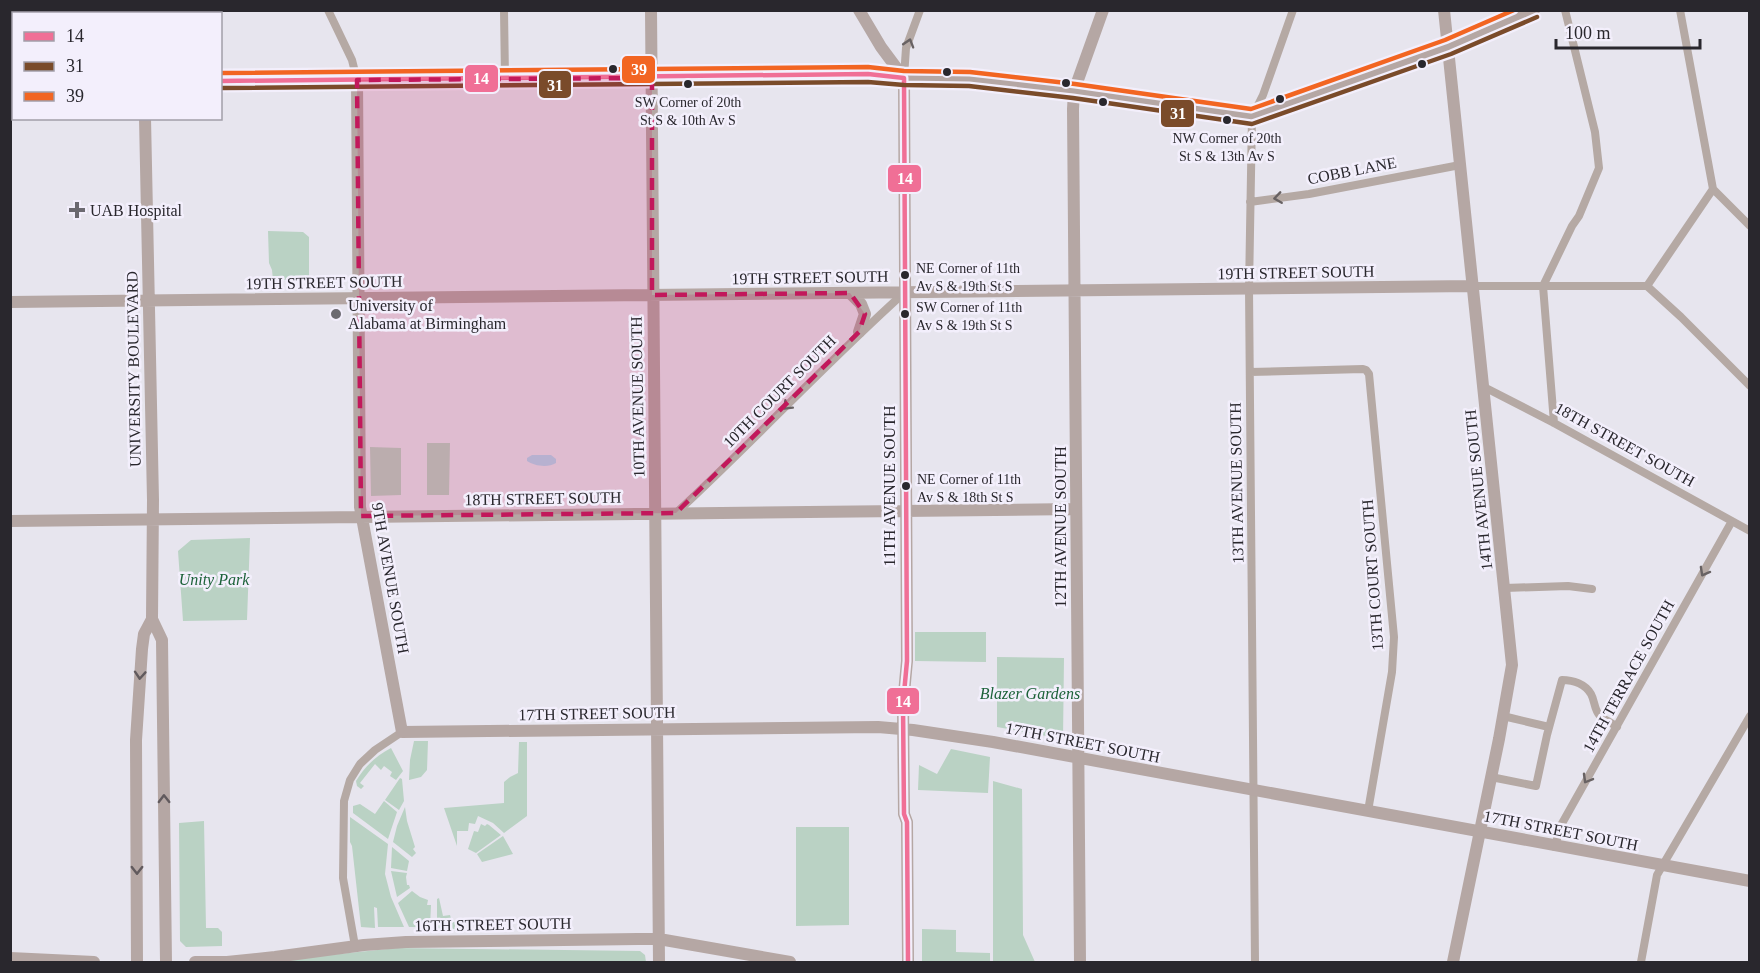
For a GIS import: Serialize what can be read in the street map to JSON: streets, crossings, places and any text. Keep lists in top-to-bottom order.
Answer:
{
  "streets": {
    "street": [
      "COBB LANE",
      "19TH STREET SOUTH",
      "UNIVERSITY BOULEVARD",
      "10TH COURT SOUTH",
      "10TH AVENUE SOUTH",
      "18TH STREET SOUTH",
      "13TH AVENUE SOUTH",
      "11TH AVENUE SOUTH",
      "14TH AVENUE SOUTH",
      "12TH AVENUE SOUTH",
      "13TH COURT SOUTH",
      "9TH AVENUE SOUTH",
      "14TH TERRACE SOUTH",
      "17TH STREET SOUTH",
      "16TH STREET SOUTH"
    ]
  },
  "crossings": [
    ["COBB LANE", "13TH AVENUE SOUTH"],
    ["COBB LANE", "14TH AVENUE SOUTH"],
    ["19TH STREET SOUTH", "UNIVERSITY BOULEVARD"],
    ["19TH STREET SOUTH", "10TH COURT SOUTH"],
    ["19TH STREET SOUTH", "10TH AVENUE SOUTH"],
    ["19TH STREET SOUTH", "13TH AVENUE SOUTH"],
    ["19TH STREET SOUTH", "11TH AVENUE SOUTH"],
    ["19TH STREET SOUTH", "14TH AVENUE SOUTH"],
    ["19TH STREET SOUTH", "12TH AVENUE SOUTH"],
    ["19TH STREET SOUTH", "9TH AVENUE SOUTH"],
    ["UNIVERSITY BOULEVARD", "18TH STREET SOUTH"],
    ["10TH COURT SOUTH", "18TH STREET SOUTH"],
    ["10TH COURT SOUTH", "11TH AVENUE SOUTH"],
    ["10TH AVENUE SOUTH", "18TH STREET SOUTH"],
    ["10TH AVENUE SOUTH", "17TH STREET SOUTH"],
    ["10TH AVENUE SOUTH", "16TH STREET SOUTH"],
    ["18TH STREET SOUTH", "11TH AVENUE SOUTH"],
    ["18TH STREET SOUTH", "14TH AVENUE SOUTH"],
    ["18TH STREET SOUTH", "12TH AVENUE SOUTH"],
    ["18TH STREET SOUTH", "9TH AVENUE SOUTH"],
    ["18TH STREET SOUTH", "14TH TERRACE SOUTH"],
    ["13TH AVENUE SOUTH", "13TH COURT SOUTH"],
    ["13TH AVENUE SOUTH", "17TH STREET SOUTH"],
    ["11TH AVENUE SOUTH", "17TH STREET SOUTH"],
    ["14TH AVENUE SOUTH", "17TH STREET SOUTH"],
    ["12TH AVENUE SOUTH", "17TH STREET SOUTH"],
    ["13TH COURT SOUTH", "17TH STREET SOUTH"],
    ["9TH AVENUE SOUTH", "17TH STREET SOUTH"],
    ["14TH TERRACE SOUTH", "17TH STREET SOUTH"]
  ],
  "one_way": ["COBB LANE", "10TH COURT SOUTH", "14TH TERRACE SOUTH"],
  "parks": ["Unity Park", "Blazer Gardens"],
  "places": {
    "other": [
      "SW Corner of 20th St S & 10th Av S",
      "NW Corner of 20th St S & 13th Av S",
      "NE Corner of 11th Av S & 19th St S",
      "University of Alabama at Birmingham",
      "SW Corner of 11th Av S & 19th St S",
      "NE Corner of 11th Av S & 18th St S"
    ],
    "health": ["UAB Hospital"]
  },
  "lines": ["transit line 39", "transit line 31", "transit line 14"],
  "legend": ["14", "31", "39"],
  "scale_bar": "100 m"
}
